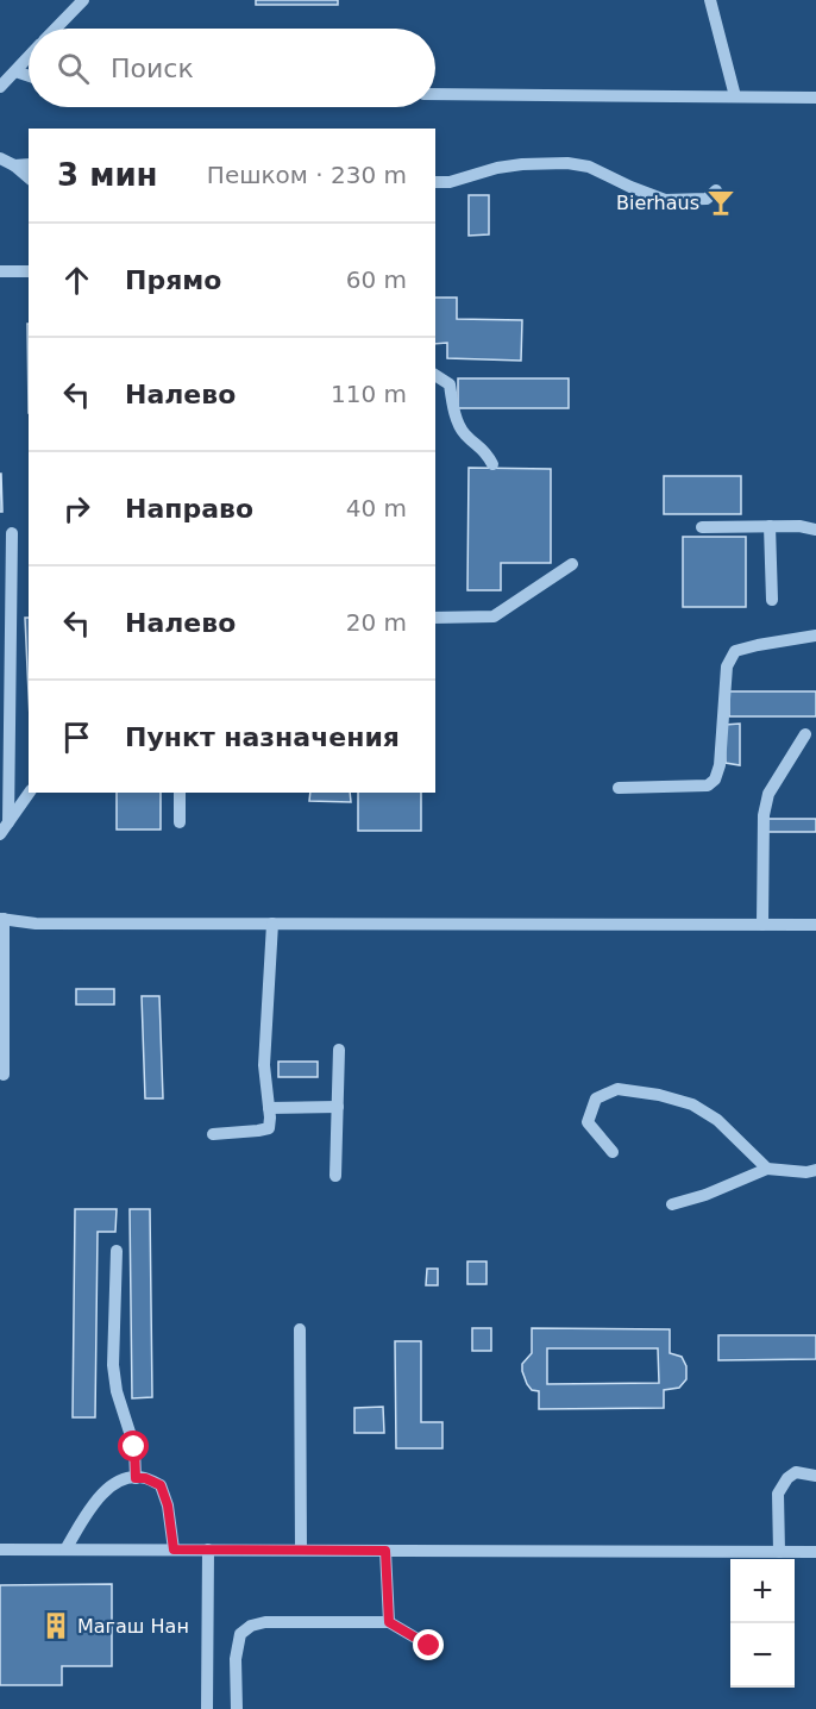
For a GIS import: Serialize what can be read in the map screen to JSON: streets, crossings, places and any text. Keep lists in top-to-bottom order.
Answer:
{
  "places": {
    "bar": ["Bierhaus"],
    "building": ["Магаш Нан"]
  },
  "page": {
    "search": "Поиск",
    "heading": ["3 мин", "Пешком · 230 m"],
    "list": [
      ["Прямо", "60 m"],
      ["Налево", "110 m"],
      ["Направо", "40 m"],
      ["Налево", "20 m"],
      "Пункт назначения"
    ],
    "map_buttons": ["+", "−"]
  }
}
